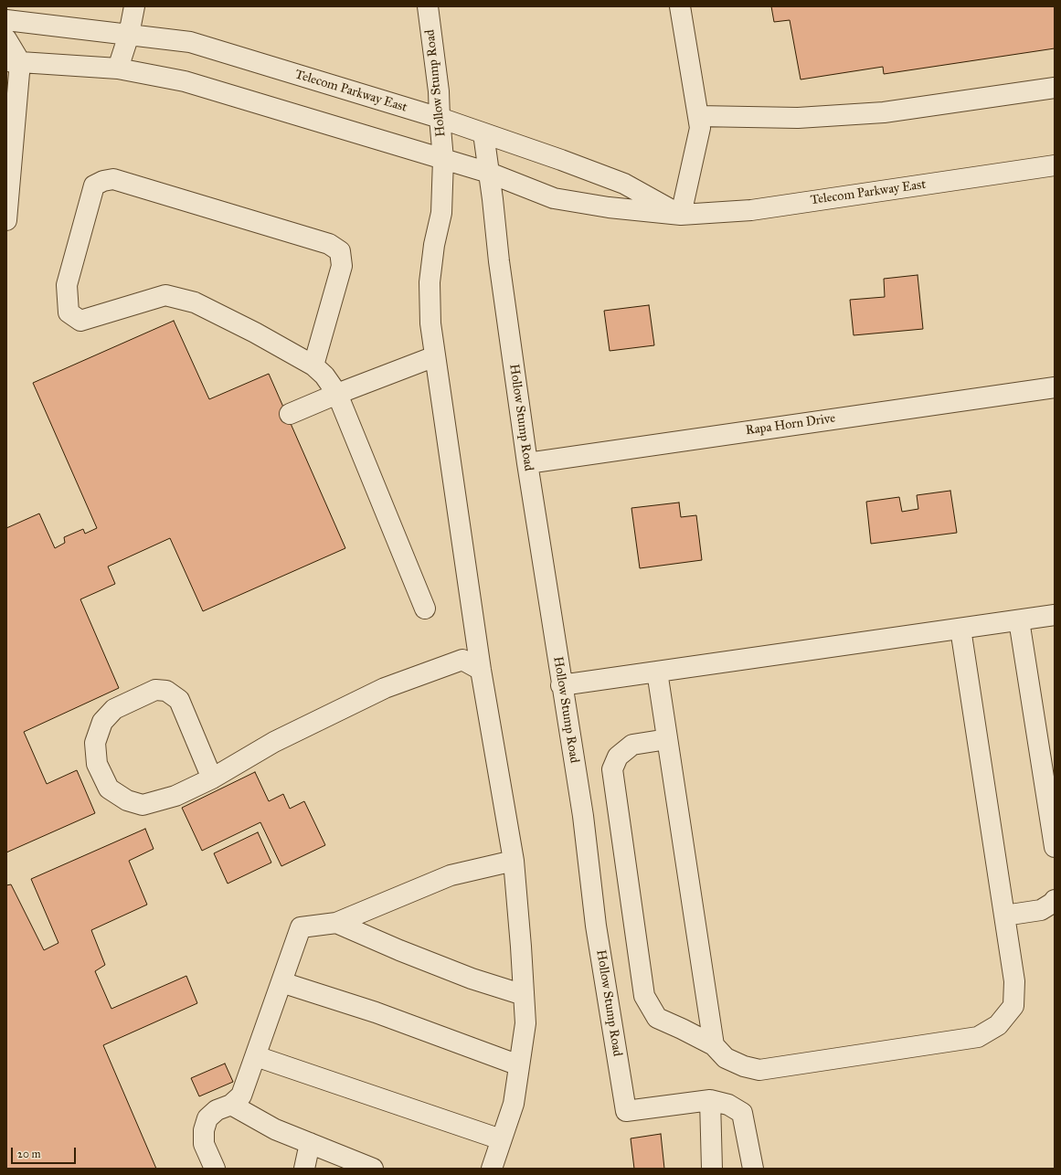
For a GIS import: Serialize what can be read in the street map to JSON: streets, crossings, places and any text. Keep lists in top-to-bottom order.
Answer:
{
  "streets": {
    "street": ["Hollow Stump Road", "Telecom Parkway East", "Rapa Horn Drive"]
  },
  "crossings": [
    ["Hollow Stump Road", "Telecom Parkway East"],
    ["Hollow Stump Road", "Rapa Horn Drive"]
  ],
  "scale_bar": "20 m"
}
